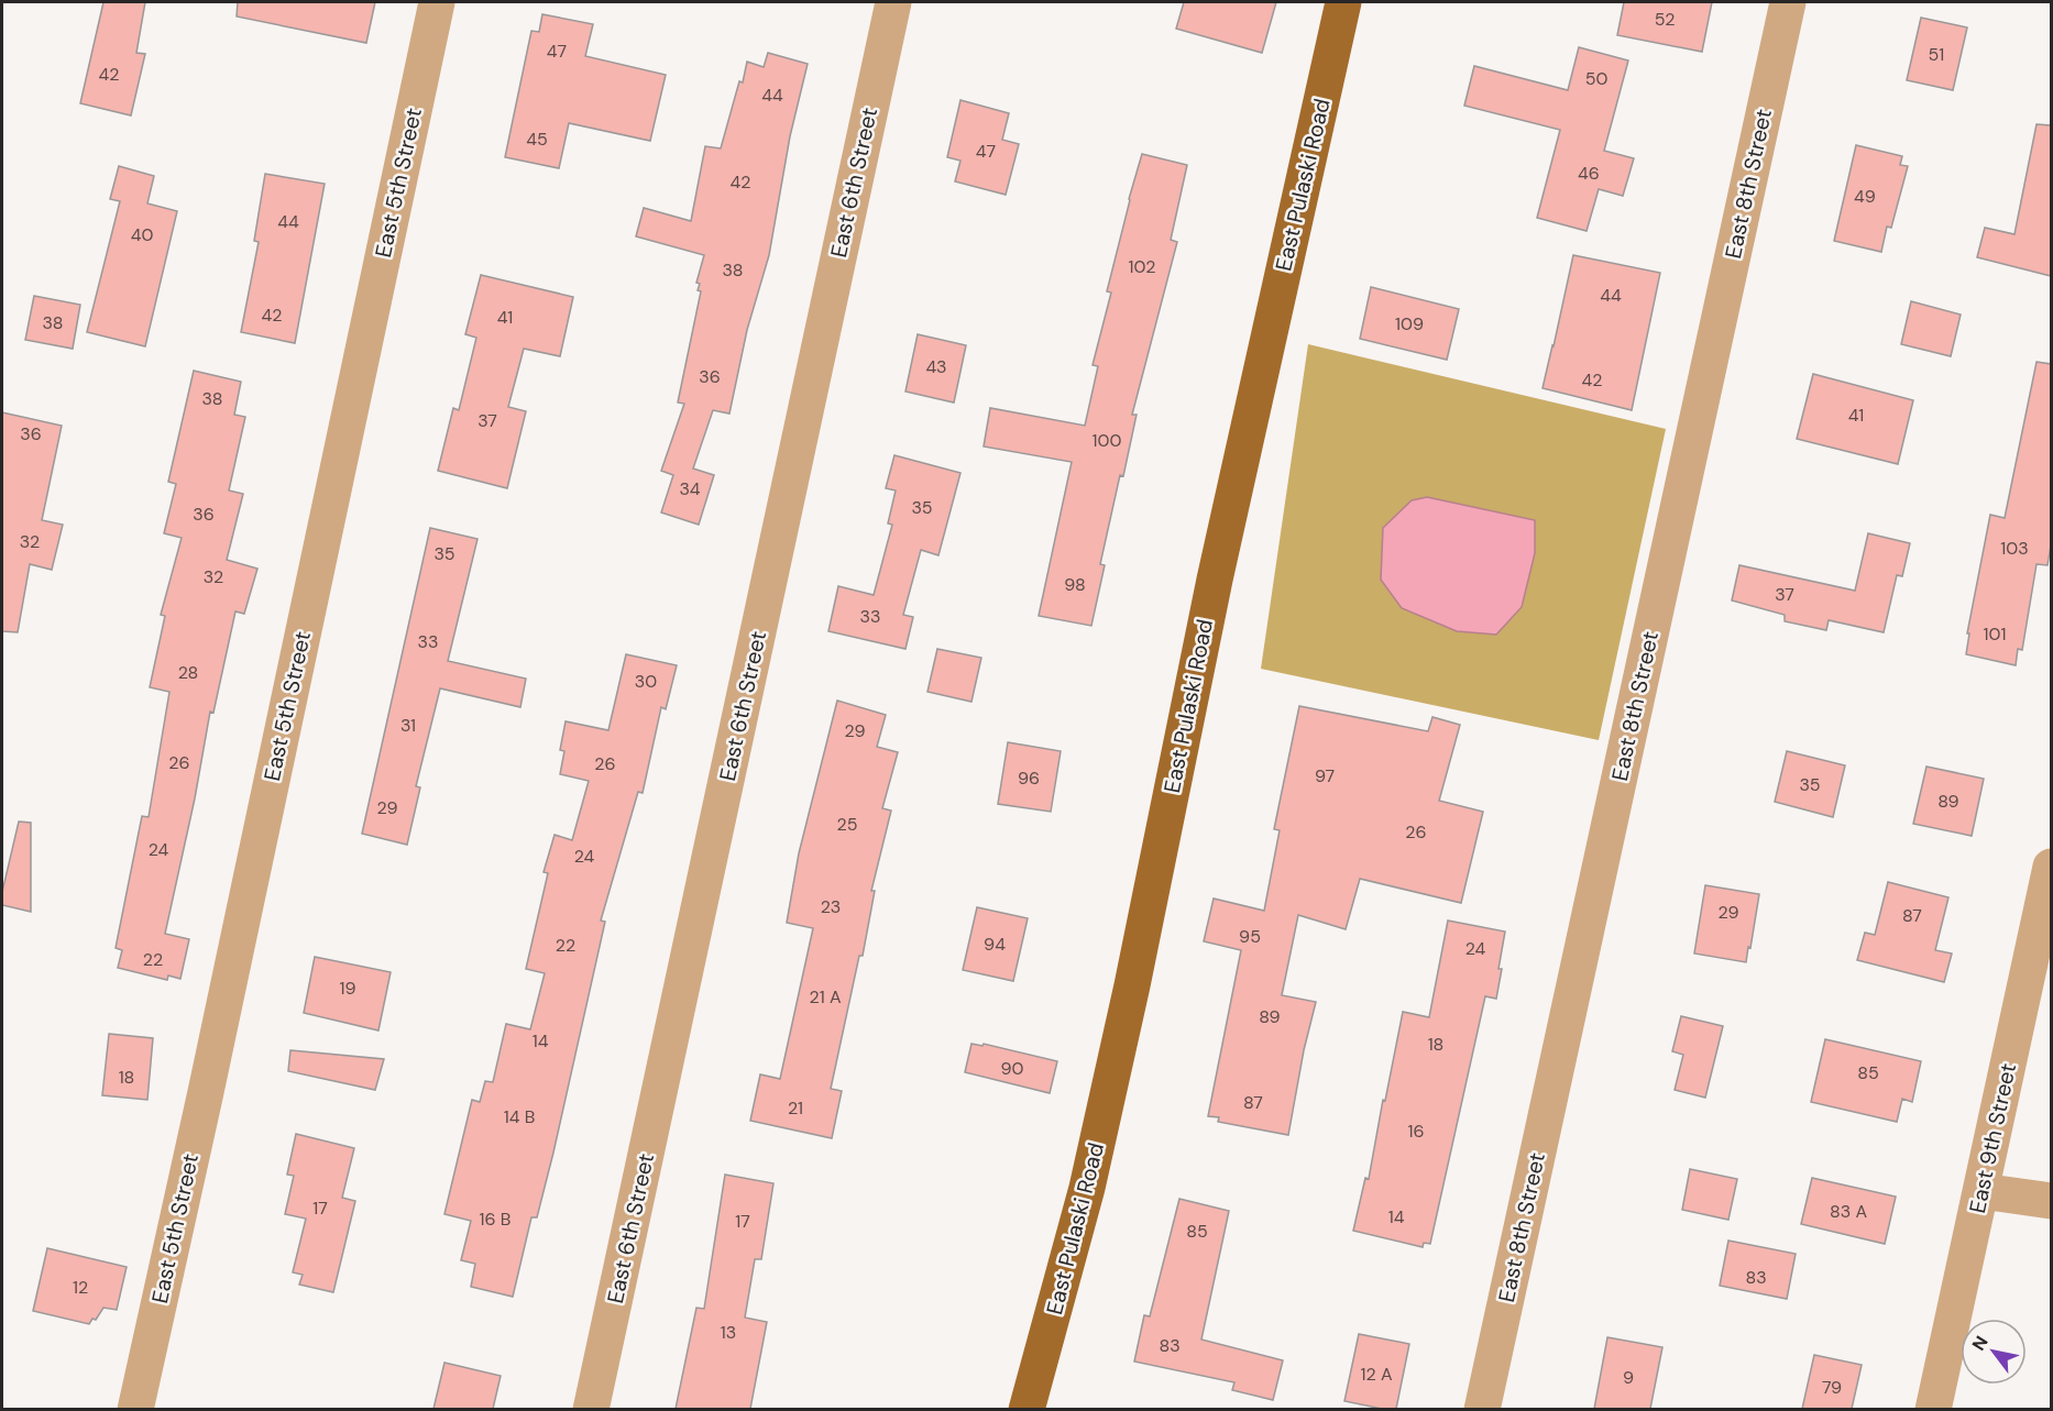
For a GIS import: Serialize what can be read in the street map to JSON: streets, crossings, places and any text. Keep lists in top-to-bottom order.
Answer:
{
  "streets": {
    "main road": ["East Pulaski Road"],
    "street": [
      "East 5th Street",
      "East 6th Street",
      "East 8th Street",
      "East 9th Street"
    ]
  },
  "house_numbers": [
    "52",
    "47",
    "51",
    "42",
    "50",
    "44",
    "45",
    "47",
    "46",
    "42",
    "49",
    "44",
    "40",
    "102",
    "38",
    "44",
    "42",
    "41",
    "38",
    "109",
    "43",
    "36",
    "42",
    "38",
    "41",
    "37",
    "36",
    "100",
    "34",
    "35",
    "36",
    "32",
    "103",
    "35",
    "32",
    "98",
    "37",
    "33",
    "101",
    "33",
    "28",
    "30",
    "31",
    "29",
    "26",
    "26",
    "97",
    "96",
    "35",
    "89",
    "29",
    "25",
    "26",
    "24",
    "24",
    "23",
    "29",
    "87",
    "95",
    "94",
    "22",
    "24",
    "22",
    "19",
    "21 A",
    "89",
    "14",
    "18",
    "90",
    "85",
    "18",
    "87",
    "21",
    "14 B",
    "16",
    "17",
    "83 A",
    "14",
    "16 B",
    "17",
    "85",
    "83",
    "12",
    "13",
    "83",
    "12 A",
    "9",
    "79"
  ],
  "north": "top left"
}
